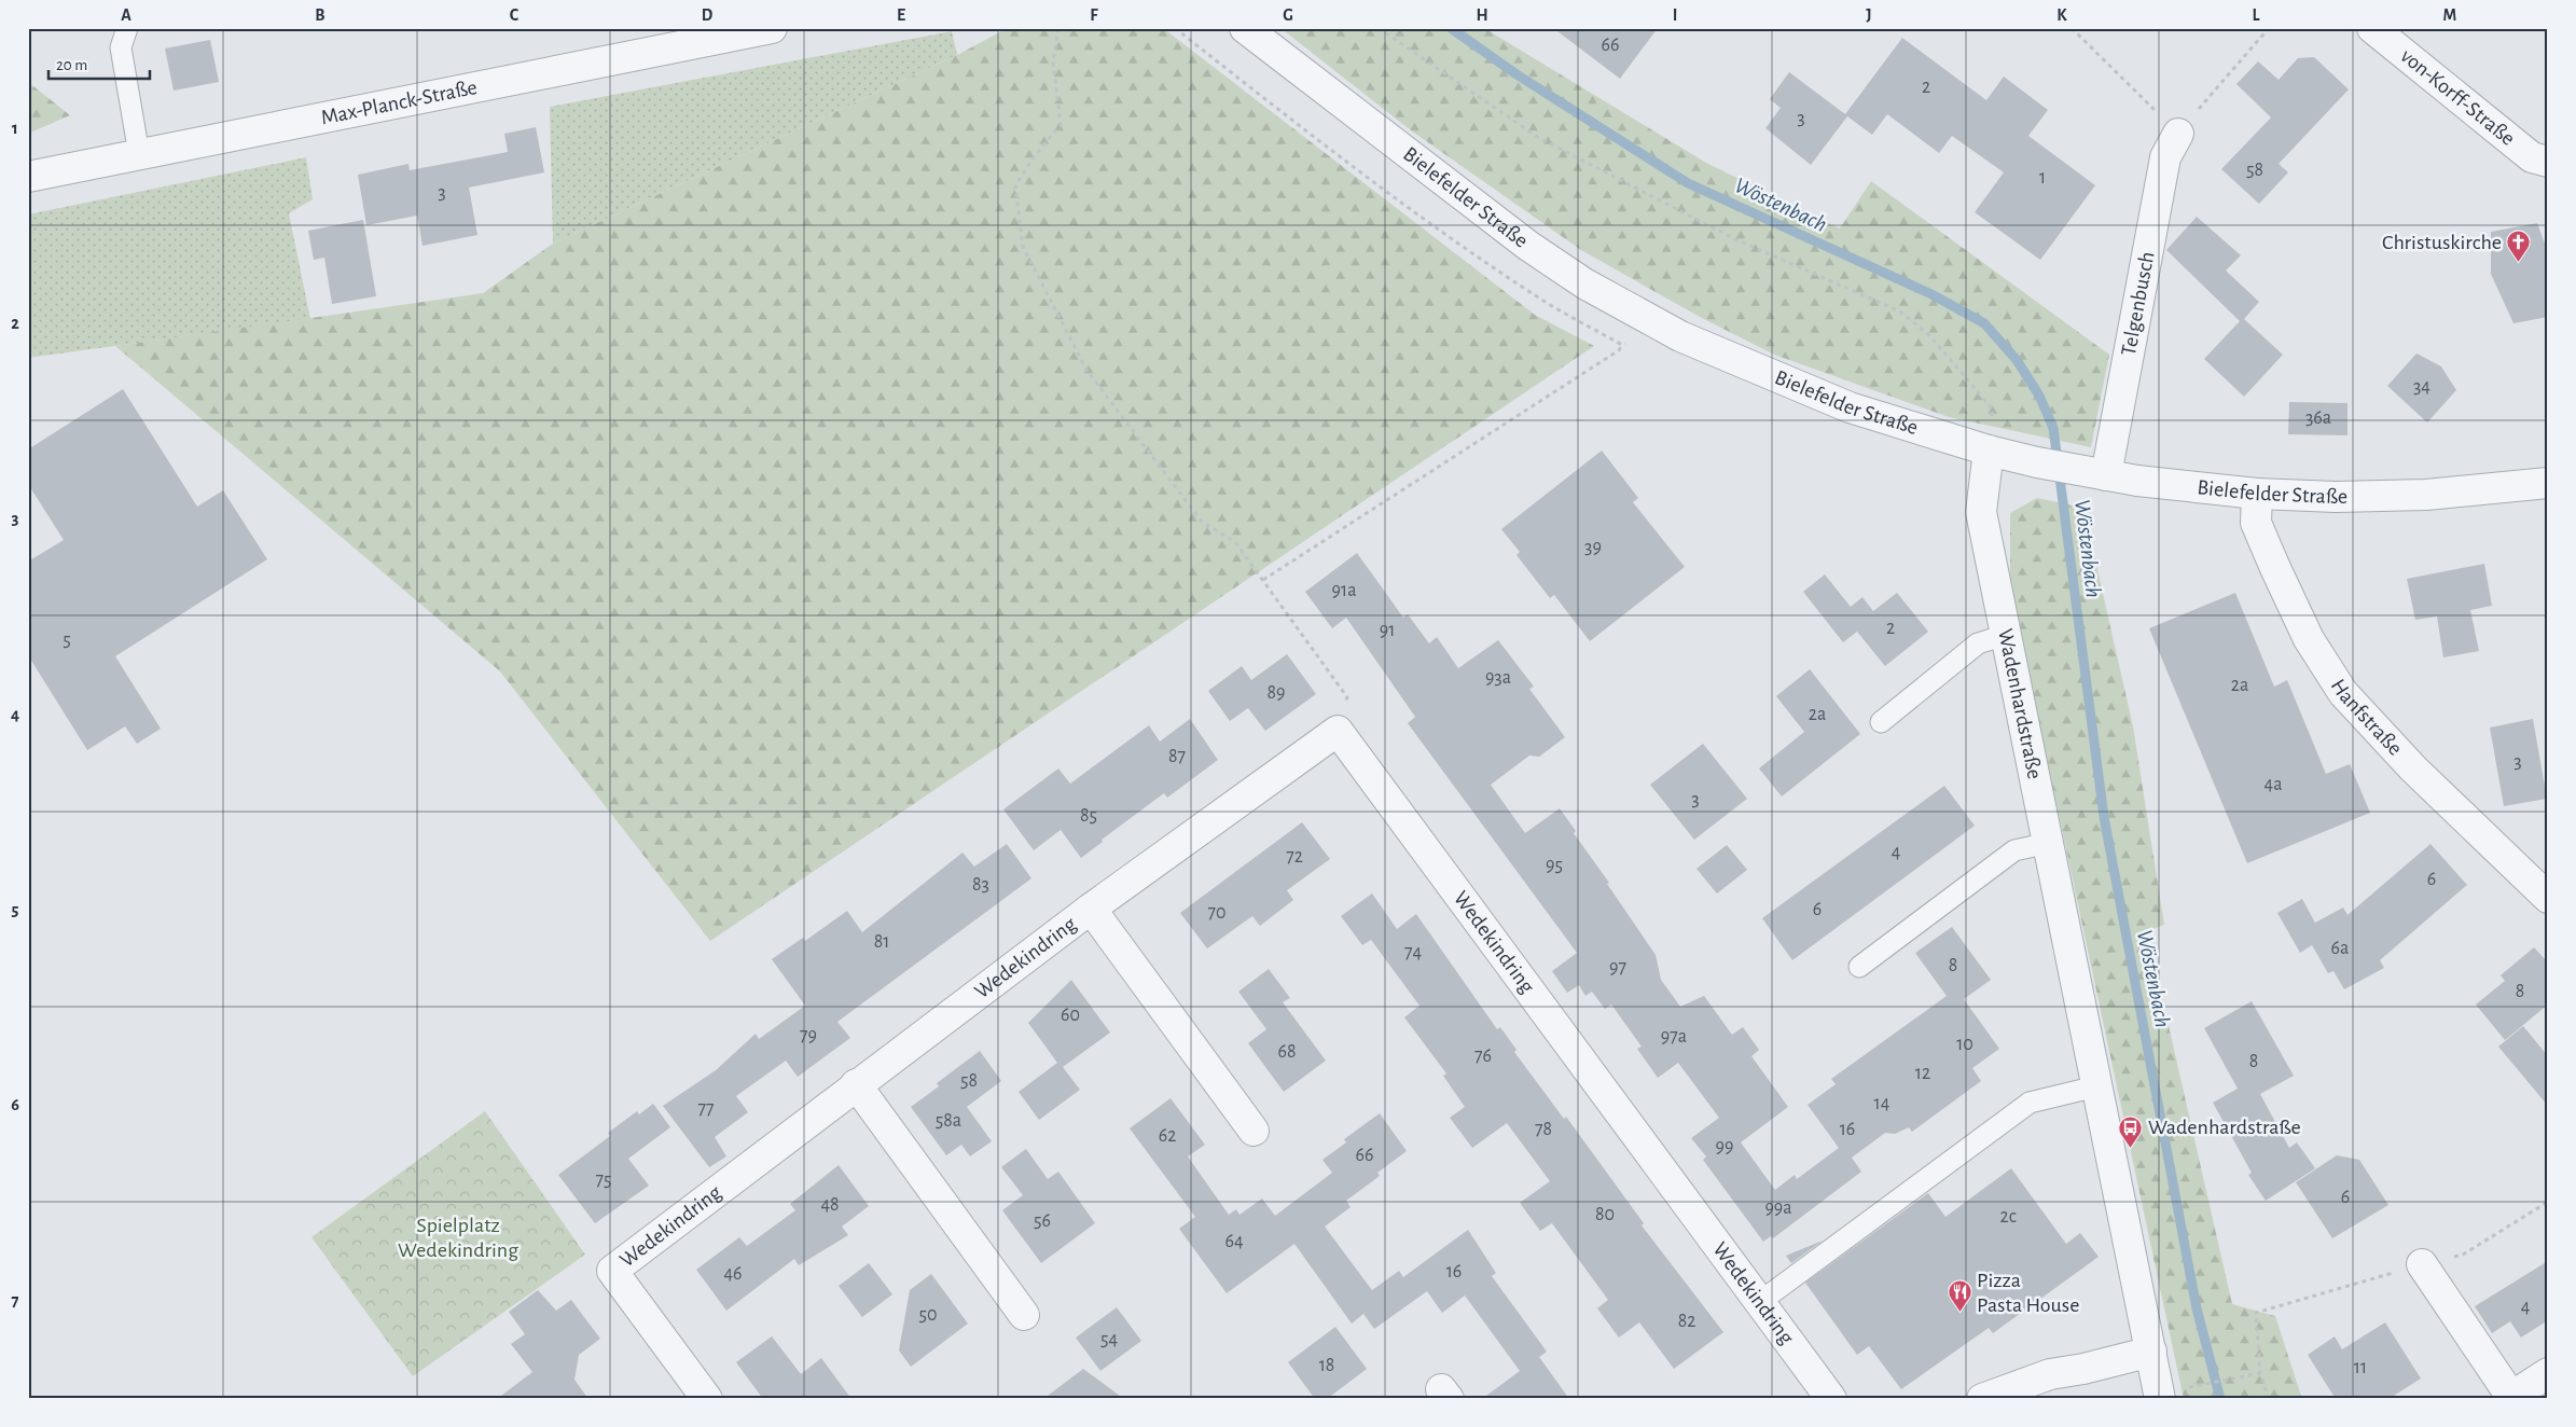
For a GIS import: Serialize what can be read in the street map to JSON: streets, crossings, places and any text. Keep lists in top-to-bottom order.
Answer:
{
  "streets": {
    "street": [
      "von-Korff-Straße",
      "Max-Planck-Straße",
      "Bielefelder Straße",
      "Telgenbusch",
      "Wadenhardstraße",
      "Hanfstraße",
      "Wedekindring"
    ]
  },
  "crossings": [
    ["Bielefelder Straße", "Telgenbusch"],
    ["Bielefelder Straße", "Wadenhardstraße"],
    ["Bielefelder Straße", "Hanfstraße"]
  ],
  "water": ["Wöstenbach"],
  "parks": ["Spielplatz Wedekindring"],
  "places": {
    "church": ["Christuskirche"],
    "bus stop": ["Wadenhardstraße"],
    "restaurant": ["Pizza Pasta House"]
  },
  "house_numbers": [
    "66",
    "2",
    "3",
    "58",
    "1",
    "3",
    "34",
    "36a",
    "39",
    "91a",
    "2",
    "91",
    "5",
    "93a",
    "2a",
    "89",
    "2a",
    "87",
    "3",
    "4a",
    "3",
    "85",
    "4",
    "72",
    "95",
    "6",
    "83",
    "6",
    "70",
    "81",
    "6a",
    "74",
    "8",
    "97",
    "8",
    "60",
    "79",
    "97a",
    "10",
    "68",
    "76",
    "8",
    "12",
    "58",
    "14",
    "77",
    "58a",
    "78",
    "16",
    "62",
    "99",
    "66",
    "75",
    "6",
    "48",
    "99a",
    "80",
    "2c",
    "56",
    "64",
    "16",
    "46",
    "4",
    "50",
    "82",
    "54",
    "18",
    "11"
  ],
  "scale_bar": "20 m",
  "grid": {
    "columns": [
      "A",
      "B",
      "C",
      "D",
      "E",
      "F",
      "G",
      "H",
      "I",
      "J",
      "K",
      "L",
      "M"
    ],
    "rows": [
      "1",
      "2",
      "3",
      "4",
      "5",
      "6",
      "7"
    ]
  }
}
